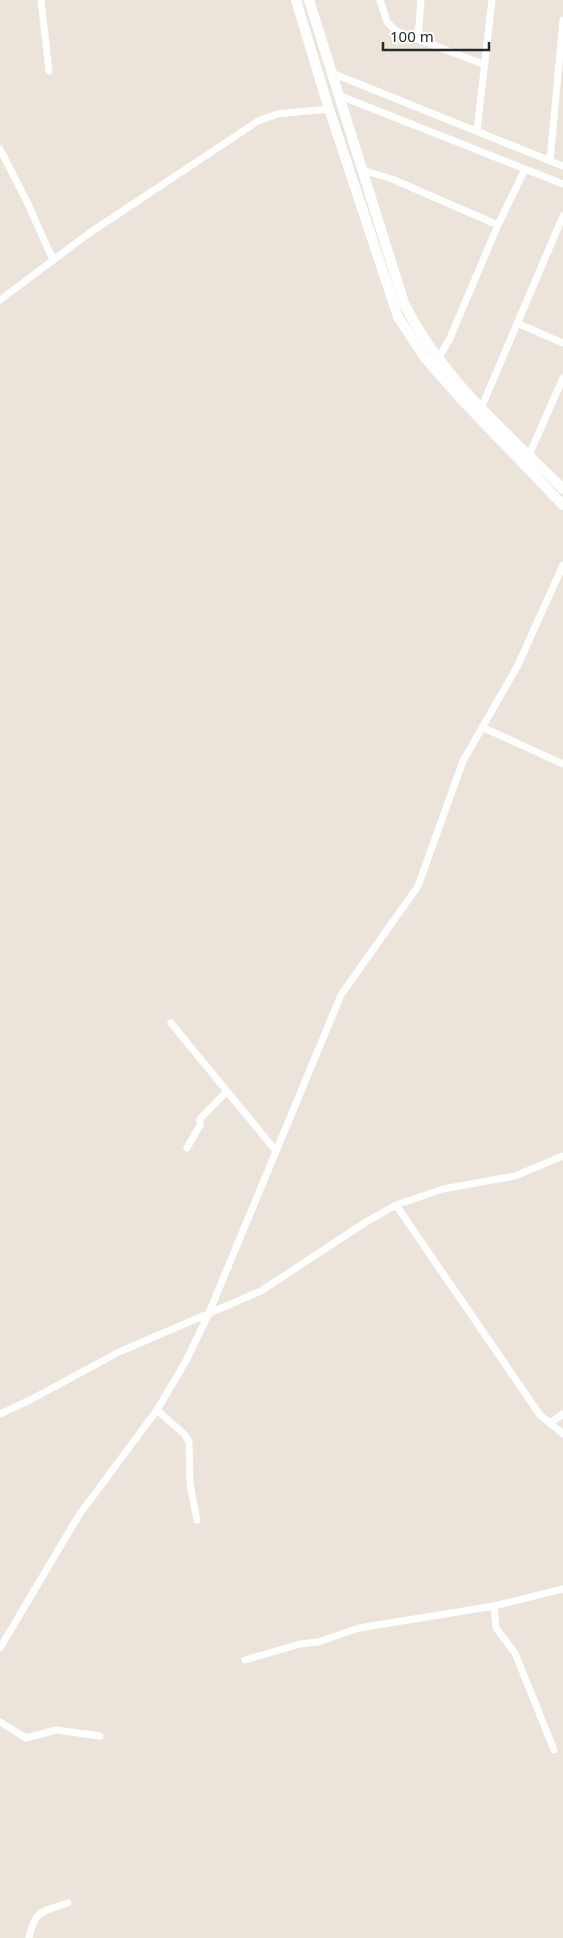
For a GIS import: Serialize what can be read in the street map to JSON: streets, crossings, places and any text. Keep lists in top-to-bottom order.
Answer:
{
  "scale_bar": "100 m"
}
